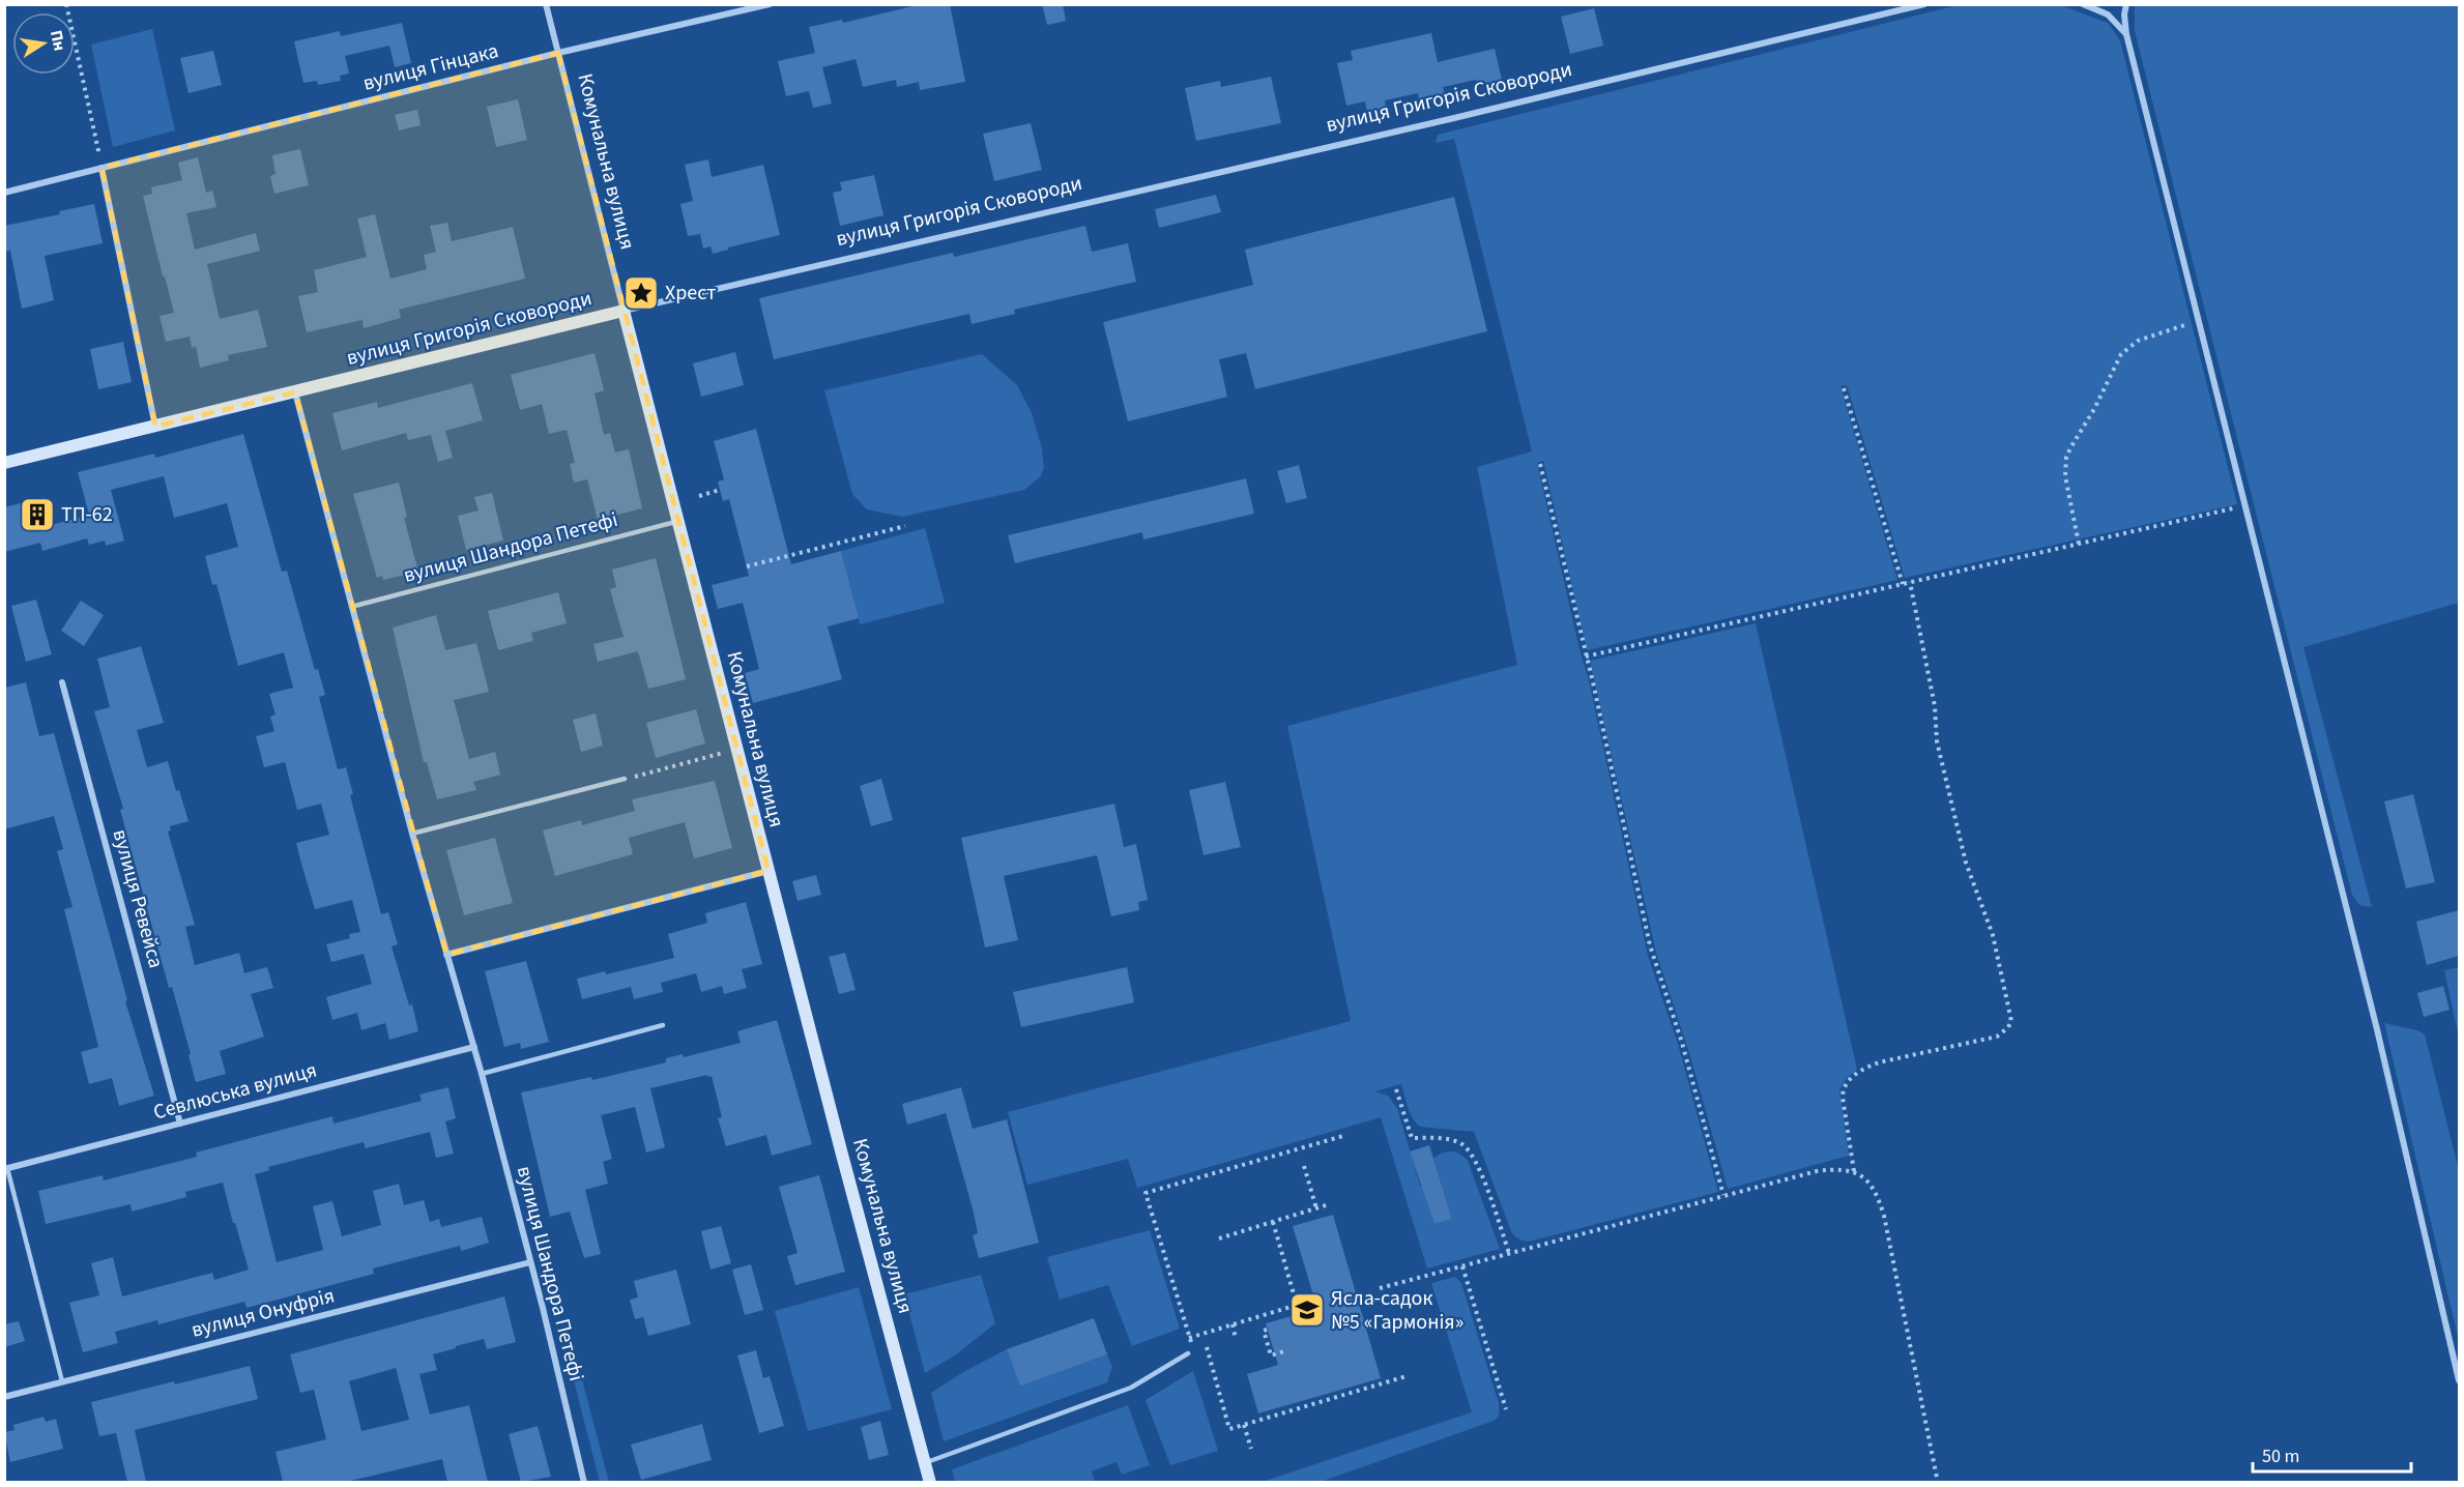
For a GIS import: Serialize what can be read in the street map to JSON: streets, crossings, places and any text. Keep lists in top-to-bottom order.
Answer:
{
  "streets": {
    "main road": ["вулиця Григорія Сковороди", "Комунальна вулиця"],
    "street": [
      "вулиця Гінцака",
      "вулиця Шандора Петефі",
      "вулиця Ревейса",
      "Севлюська вулиця",
      "вулиця Онуфрія"
    ]
  },
  "crossings": [
    ["вулиця Гінцака", "Комунальна вулиця"],
    ["вулиця Григорія Сковороди", "Комунальна вулиця"],
    ["вулиця Григорія Сковороди", "вулиця Шандора Петефі"],
    ["Комунальна вулиця", "вулиця Шандора Петефі"],
    ["вулиця Шандора Петефі", "Севлюська вулиця"],
    ["вулиця Шандора Петефі", "вулиця Онуфрія"],
    ["вулиця Ревейса", "Севлюська вулиця"]
  ],
  "places": {
    "place": ["Хрест"],
    "building": ["ТП-62"],
    "school or university": ["Ясла-садок №5 «Гармонія»"]
  },
  "scale_bar": "50 m",
  "north": "right"
}
